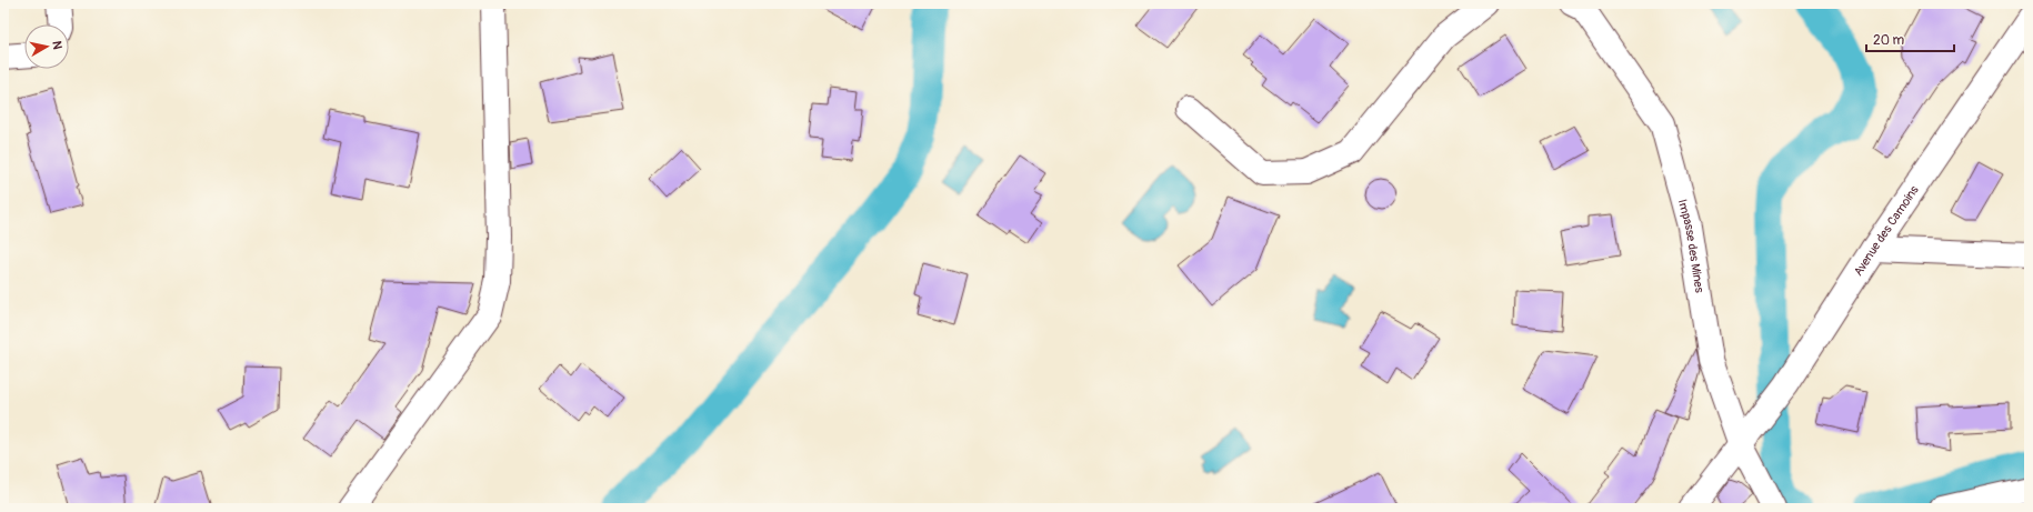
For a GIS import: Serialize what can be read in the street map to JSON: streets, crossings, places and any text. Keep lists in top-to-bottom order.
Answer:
{
  "streets": {
    "street": ["Avenue des Camoins", "Impasse des Mines"]
  },
  "crossings": [
    ["Avenue des Camoins", "Impasse des Mines"]
  ],
  "scale_bar": "20 m",
  "north": "right"
}
